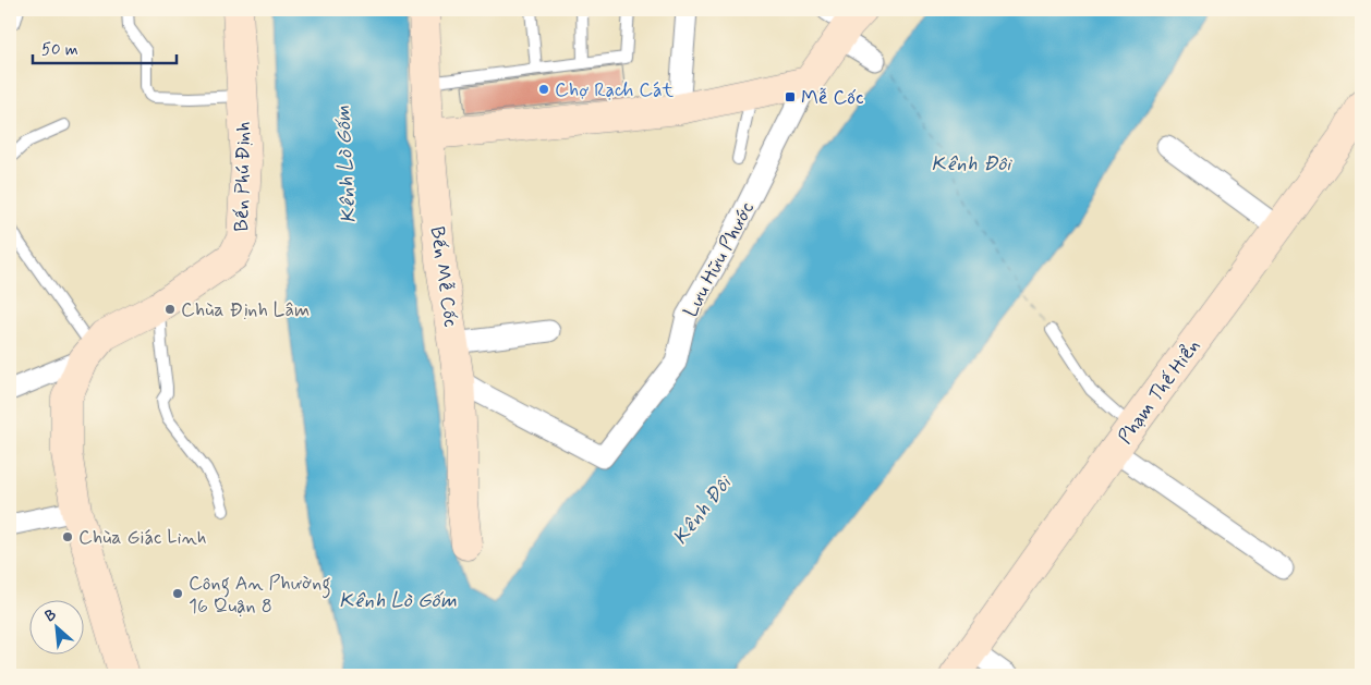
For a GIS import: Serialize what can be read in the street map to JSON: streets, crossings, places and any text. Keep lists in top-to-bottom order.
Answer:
{
  "streets": {
    "street": [
      "Bến Phú Định",
      "Lưu Hữu Phước",
      "Bến Mễ Cốc",
      "Phạm Thế Hiển"
    ]
  },
  "crossings": [
    ["Lưu Hữu Phước", "Bến Mễ Cốc"]
  ],
  "water": ["Kênh Đôi", "Kênh Lò Gốm"],
  "places": {
    "other": [
      "Chợ Rạch Cát",
      "Chùa Định Lâm",
      "Chùa Giác Linh",
      "Công An Phường 16 Quận 8"
    ],
    "transit": ["Mễ Cốc"]
  },
  "scale_bar": "50 m",
  "north": "top left"
}
